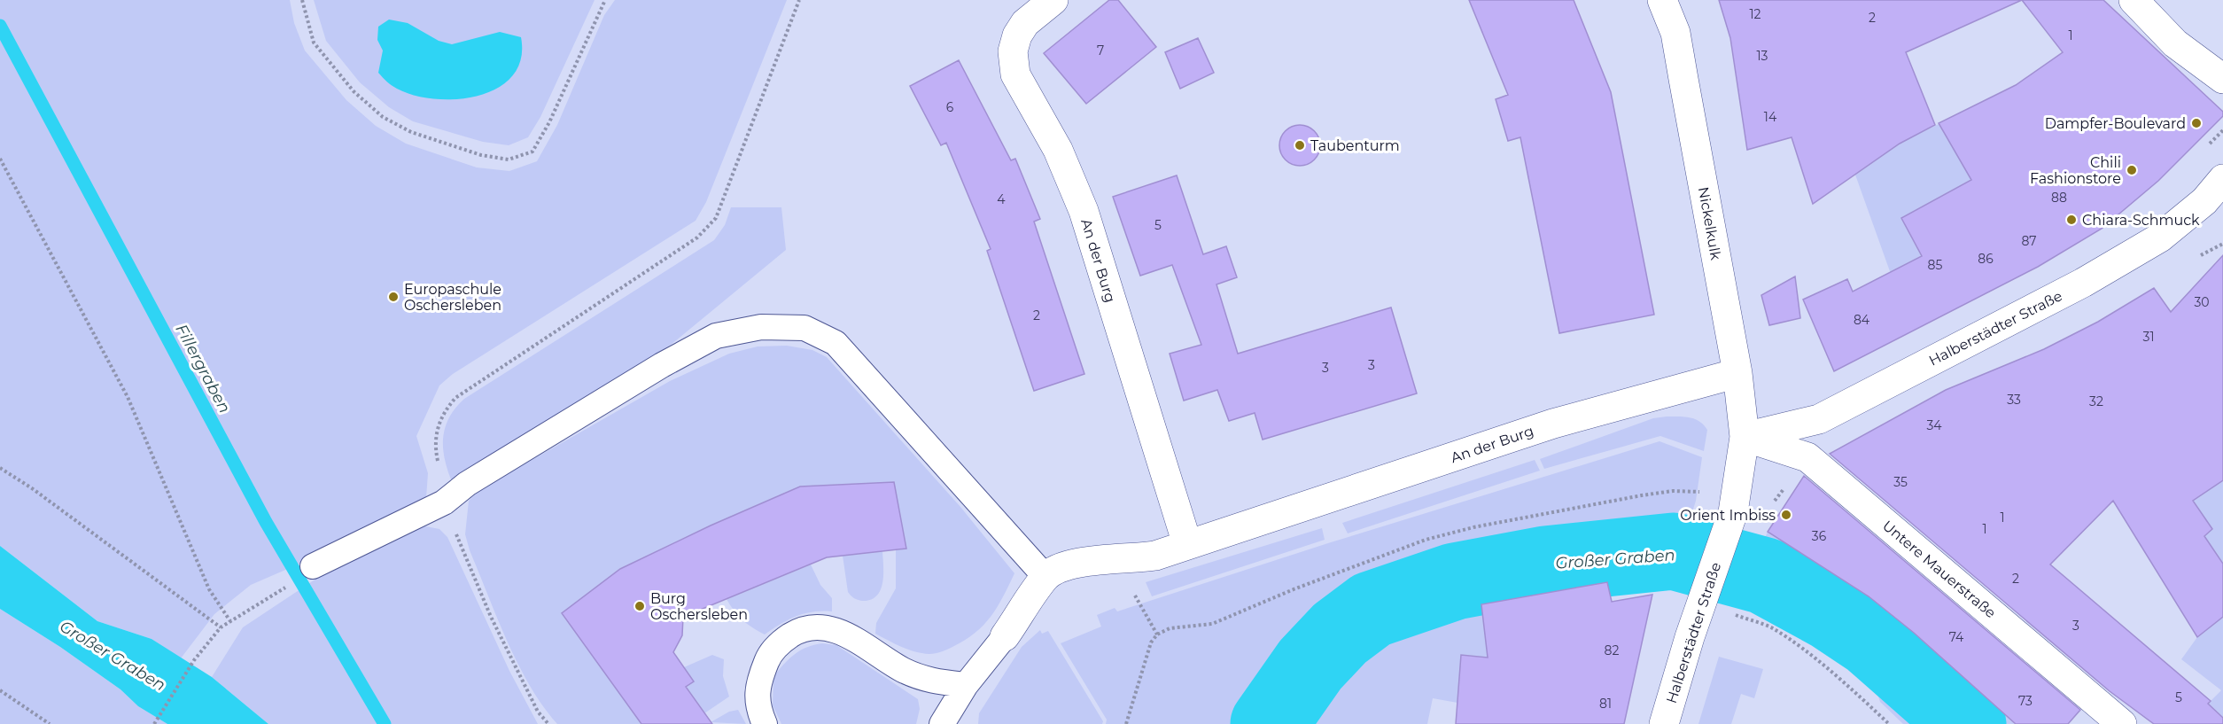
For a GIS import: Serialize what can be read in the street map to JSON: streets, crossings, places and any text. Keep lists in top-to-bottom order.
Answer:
{
  "streets": {
    "street": [
      "Nickelkulk",
      "An der Burg",
      "Halberstädter Straße",
      "Untere Mauerstraße"
    ]
  },
  "crossings": [
    ["Nickelkulk", "An der Burg"],
    ["Nickelkulk", "Halberstädter Straße"],
    ["Nickelkulk", "Untere Mauerstraße"],
    ["Halberstädter Straße", "Untere Mauerstraße"]
  ],
  "water": ["Fillergraben", "Großer Graben"],
  "places": [
    "Dampfer-Boulevard",
    "Taubenturm",
    "Chili Fashionstore",
    "Chiara-Schmuck",
    "Europaschule Oschersleben",
    "Orient Imbiss",
    "Burg Oschersleben"
  ],
  "house_numbers": [
    "12",
    "2",
    "1",
    "7",
    "13",
    "6",
    "14",
    "88",
    "4",
    "5",
    "87",
    "86",
    "85",
    "30",
    "2",
    "84",
    "31",
    "3",
    "3",
    "33",
    "32",
    "34",
    "35",
    "1",
    "1",
    "36",
    "2",
    "3",
    "74",
    "82",
    "5",
    "73",
    "81"
  ]
}
